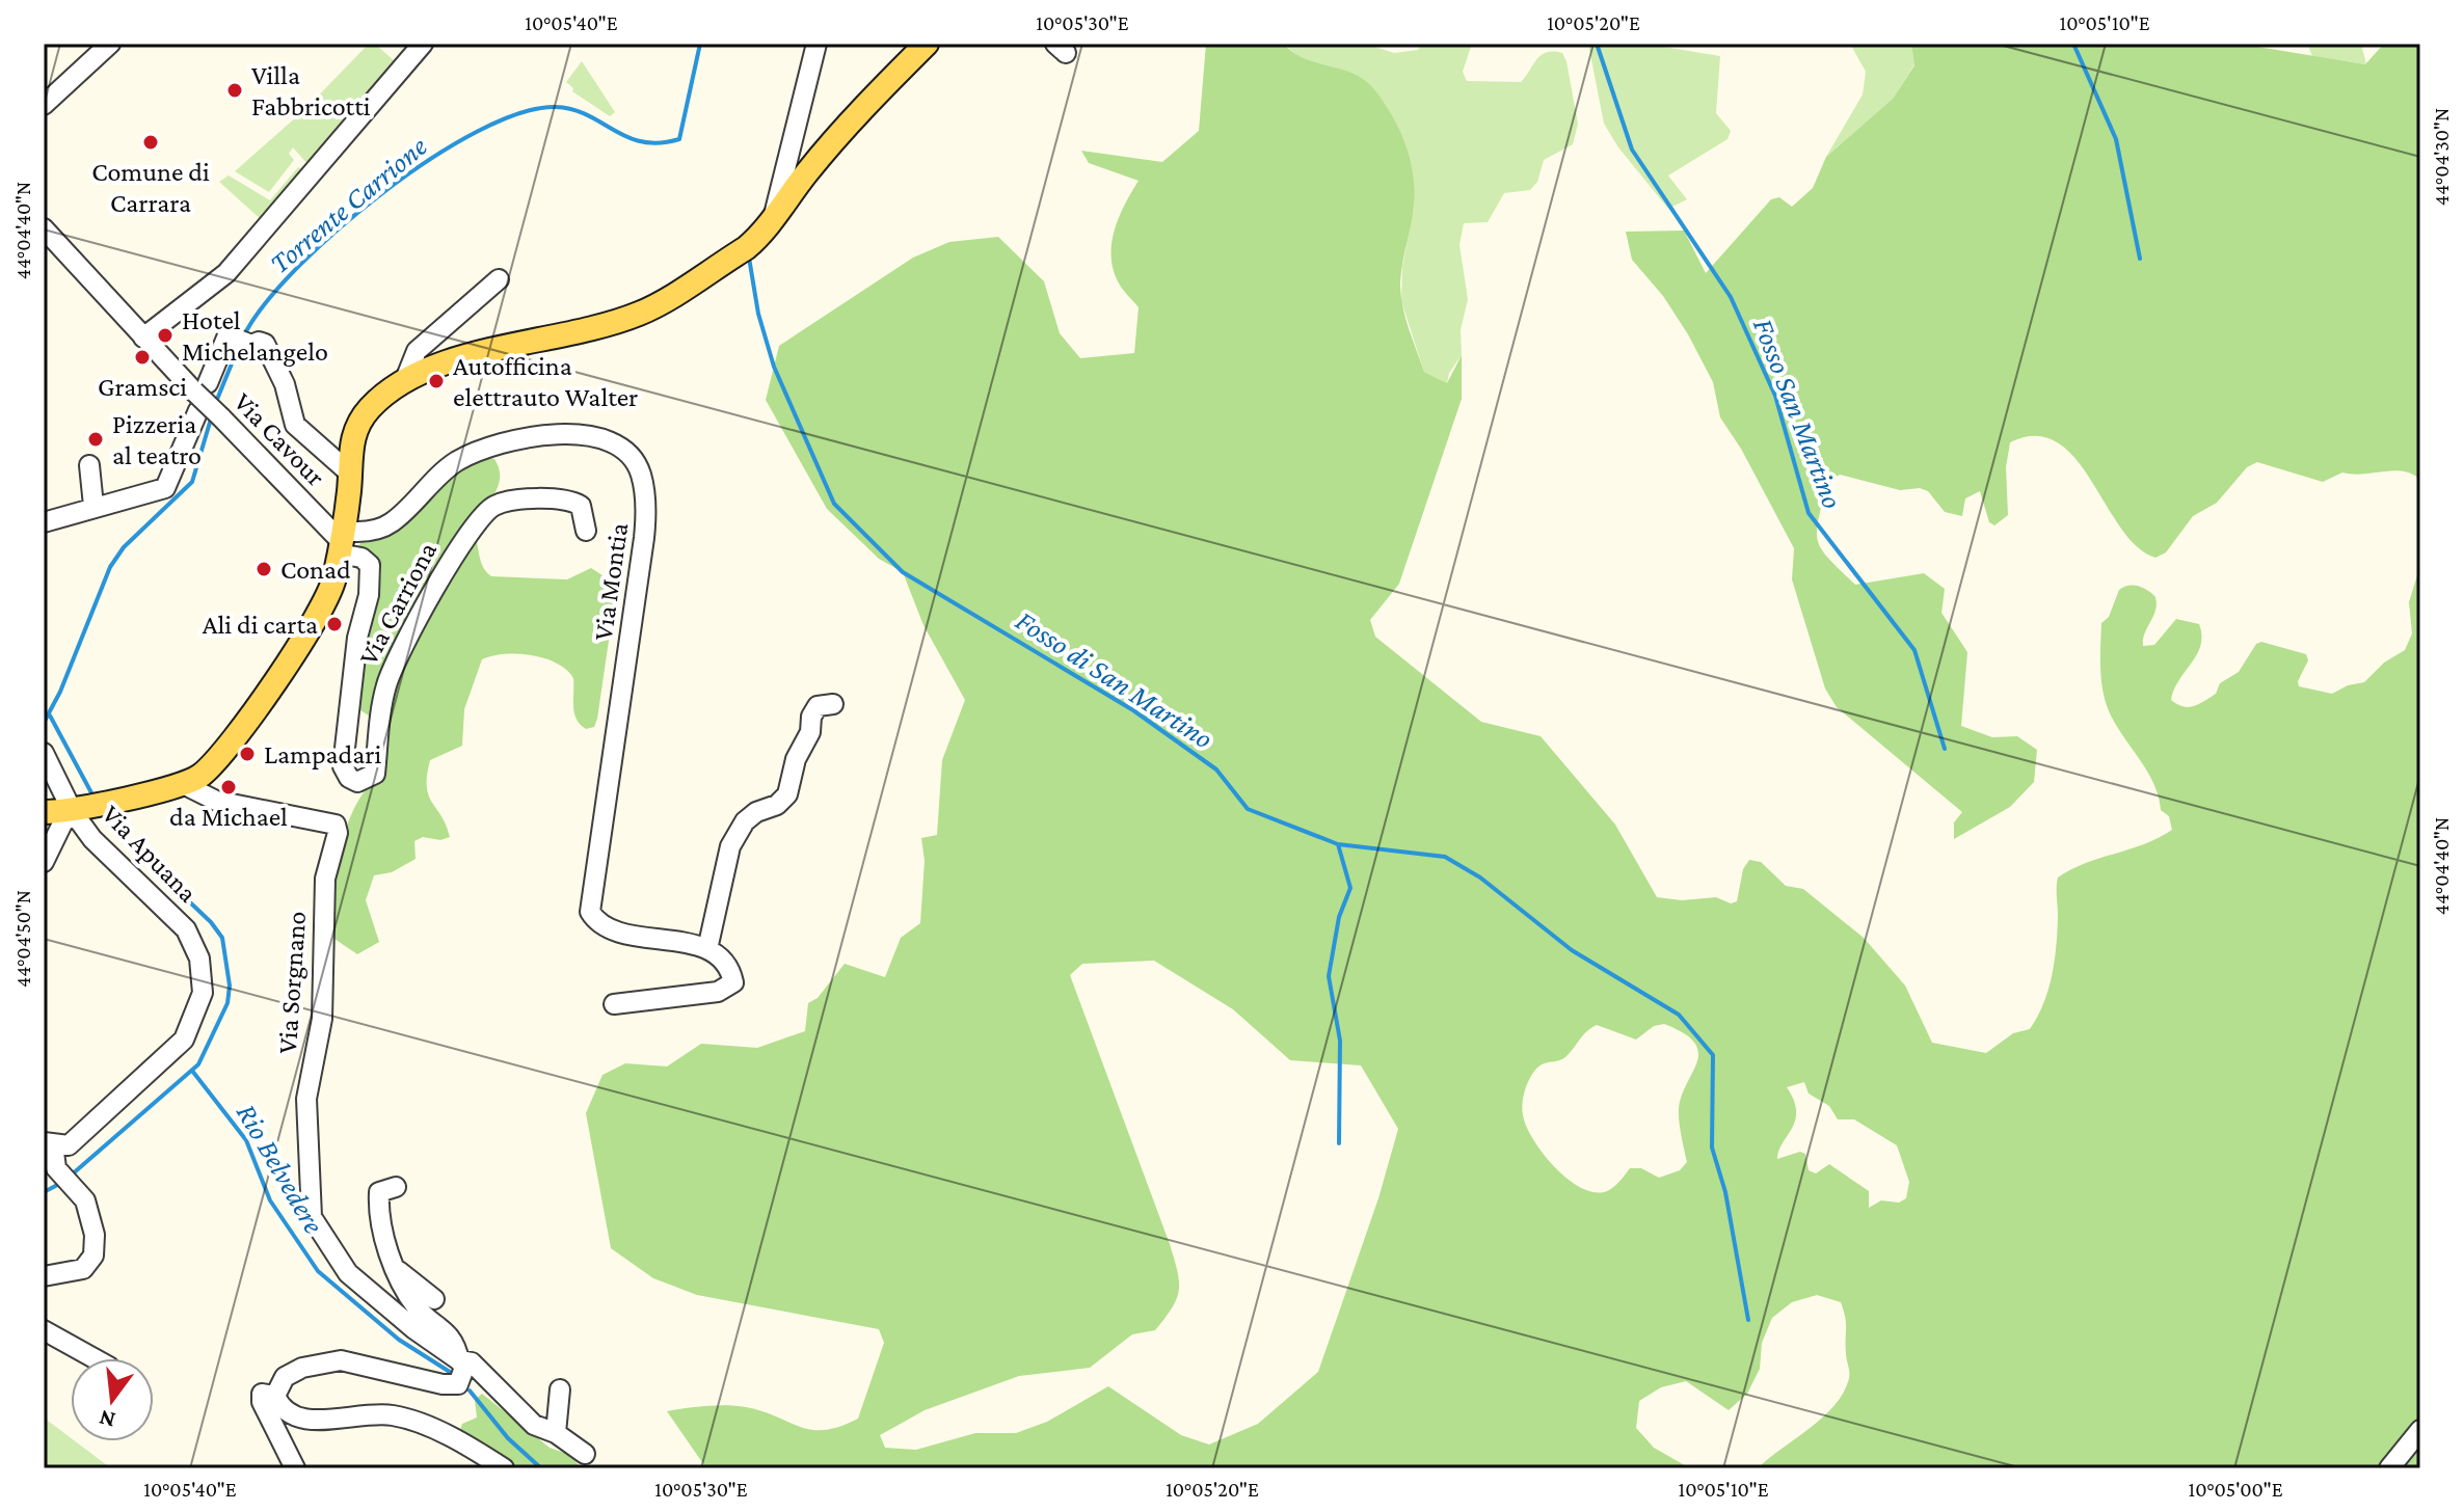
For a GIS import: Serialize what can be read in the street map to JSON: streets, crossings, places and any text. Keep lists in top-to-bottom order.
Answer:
{
  "streets": {
    "street": [
      "Via Cavour",
      "Via Montia",
      "Via Carriona",
      "Via Apuana",
      "Via Sorgnano"
    ]
  },
  "crossings": [
    ["Via Cavour", "Via Montia"],
    ["Via Cavour", "Via Carriona"],
    ["Via Montia", "Via Carriona"]
  ],
  "water": [
    "Torrente Carrione",
    "Fosso San Martino",
    "Fosso di San Martino",
    "Rio Belvedere"
  ],
  "places": [
    "Villa Fabbricotti",
    "Comune di Carrara",
    "Hotel Michelangelo",
    "Gramsci",
    "Autofficina elettrauto Walter",
    "Pizzeria al teatro",
    "Conad",
    "Ali di carta",
    "Lampadari",
    "da Michael"
  ],
  "north": "bottom",
  "coordinates": [
    "10°05'40\"E",
    "10°05'30\"E",
    "10°05'20\"E",
    "10°05'10\"E",
    "44°04'30\"N",
    "44°04'40\"N",
    "44°04'50\"N",
    "10°05'00\"E"
  ]
}
